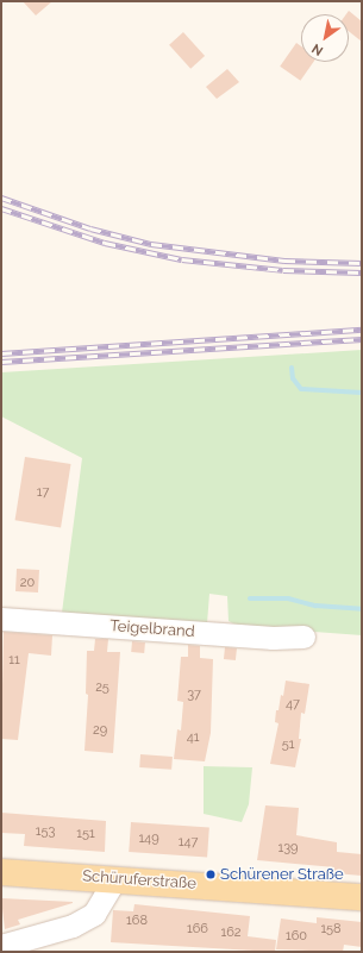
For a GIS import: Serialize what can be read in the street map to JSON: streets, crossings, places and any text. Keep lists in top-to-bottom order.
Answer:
{
  "streets": {
    "main road": ["Schüruferstraße"],
    "street": ["Teigelbrand"]
  },
  "places": ["Schürener Straße"],
  "house_numbers": [
    "17",
    "20",
    "11",
    "25",
    "37",
    "47",
    "29",
    "41",
    "51",
    "153",
    "151",
    "149",
    "147",
    "139",
    "168",
    "166",
    "158",
    "162",
    "160"
  ],
  "north": "bottom left"
}
